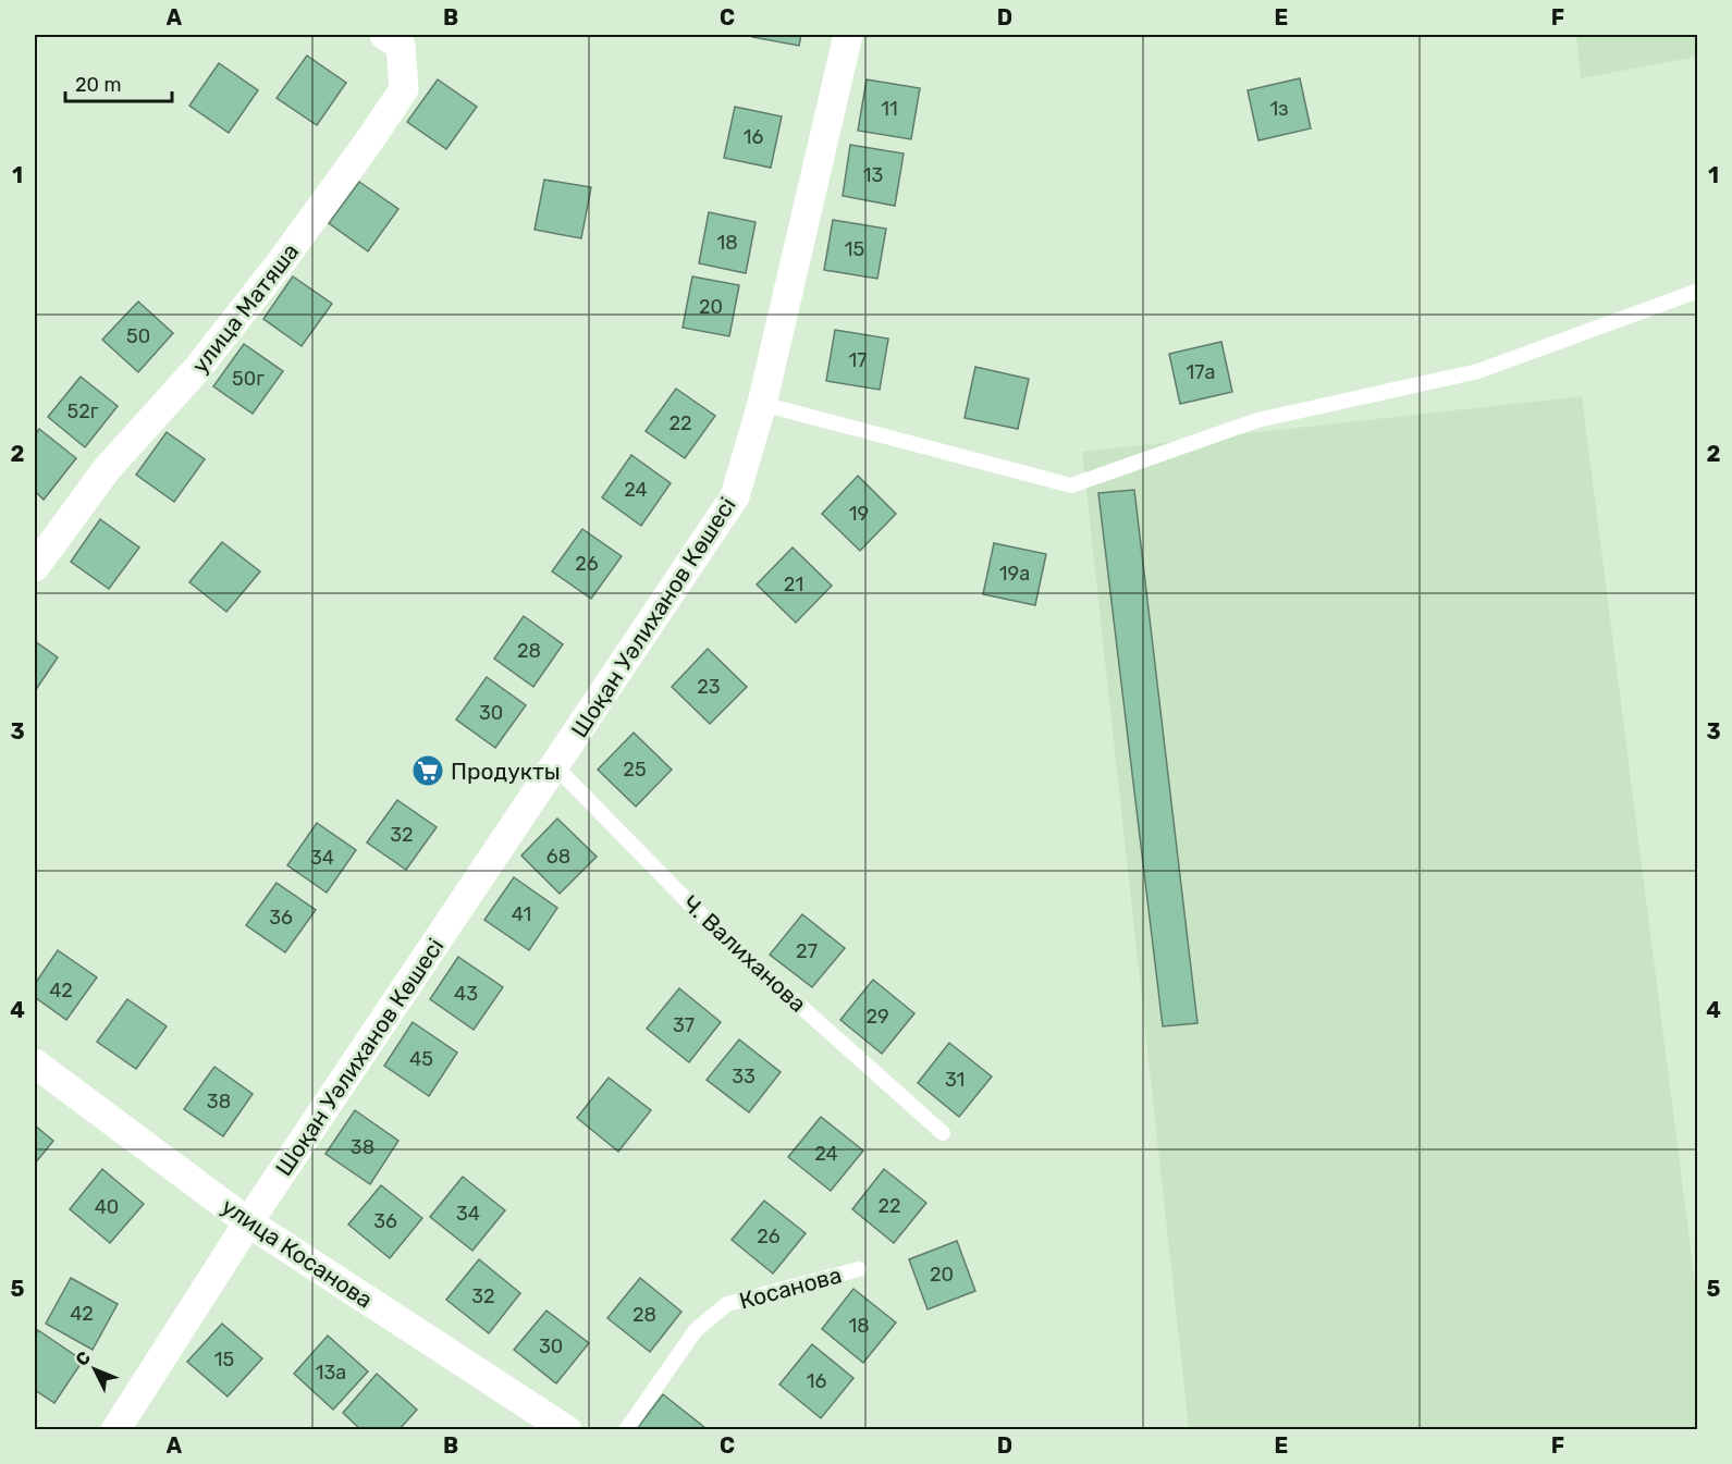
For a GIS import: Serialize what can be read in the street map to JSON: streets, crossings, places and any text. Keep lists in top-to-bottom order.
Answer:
{
  "streets": {
    "street": ["улица Матяша", "Шоқан Уәлиханов Көшесі", "улица Косанова"],
    "lane": ["Ч. Валиханова", "Косанова"]
  },
  "crossings": [
    ["Шоқан Уәлиханов Көшесі", "Ч. Валиханова"],
    ["Шоқан Уәлиханов Көшесі", "улица Косанова"]
  ],
  "places": {
    "supermarket": ["Продукты"]
  },
  "house_numbers": [
    "11",
    "1з",
    "16",
    "13",
    "18",
    "15",
    "20",
    "50",
    "17",
    "17а",
    "50г",
    "52г",
    "22",
    "24",
    "19",
    "26",
    "19а",
    "21",
    "28",
    "23",
    "30",
    "25",
    "32",
    "68",
    "34",
    "41",
    "36",
    "27",
    "42",
    "43",
    "29",
    "37",
    "45",
    "33",
    "31",
    "38",
    "38",
    "24",
    "22",
    "40",
    "34",
    "36",
    "26",
    "20",
    "32",
    "42",
    "28",
    "18",
    "30",
    "15",
    "13а",
    "16"
  ],
  "scale_bar": "20 m",
  "north": "top left",
  "grid": {
    "columns": [
      "A",
      "B",
      "C",
      "D",
      "E",
      "F"
    ],
    "rows": [
      "1",
      "2",
      "3",
      "4",
      "5"
    ]
  }
}
